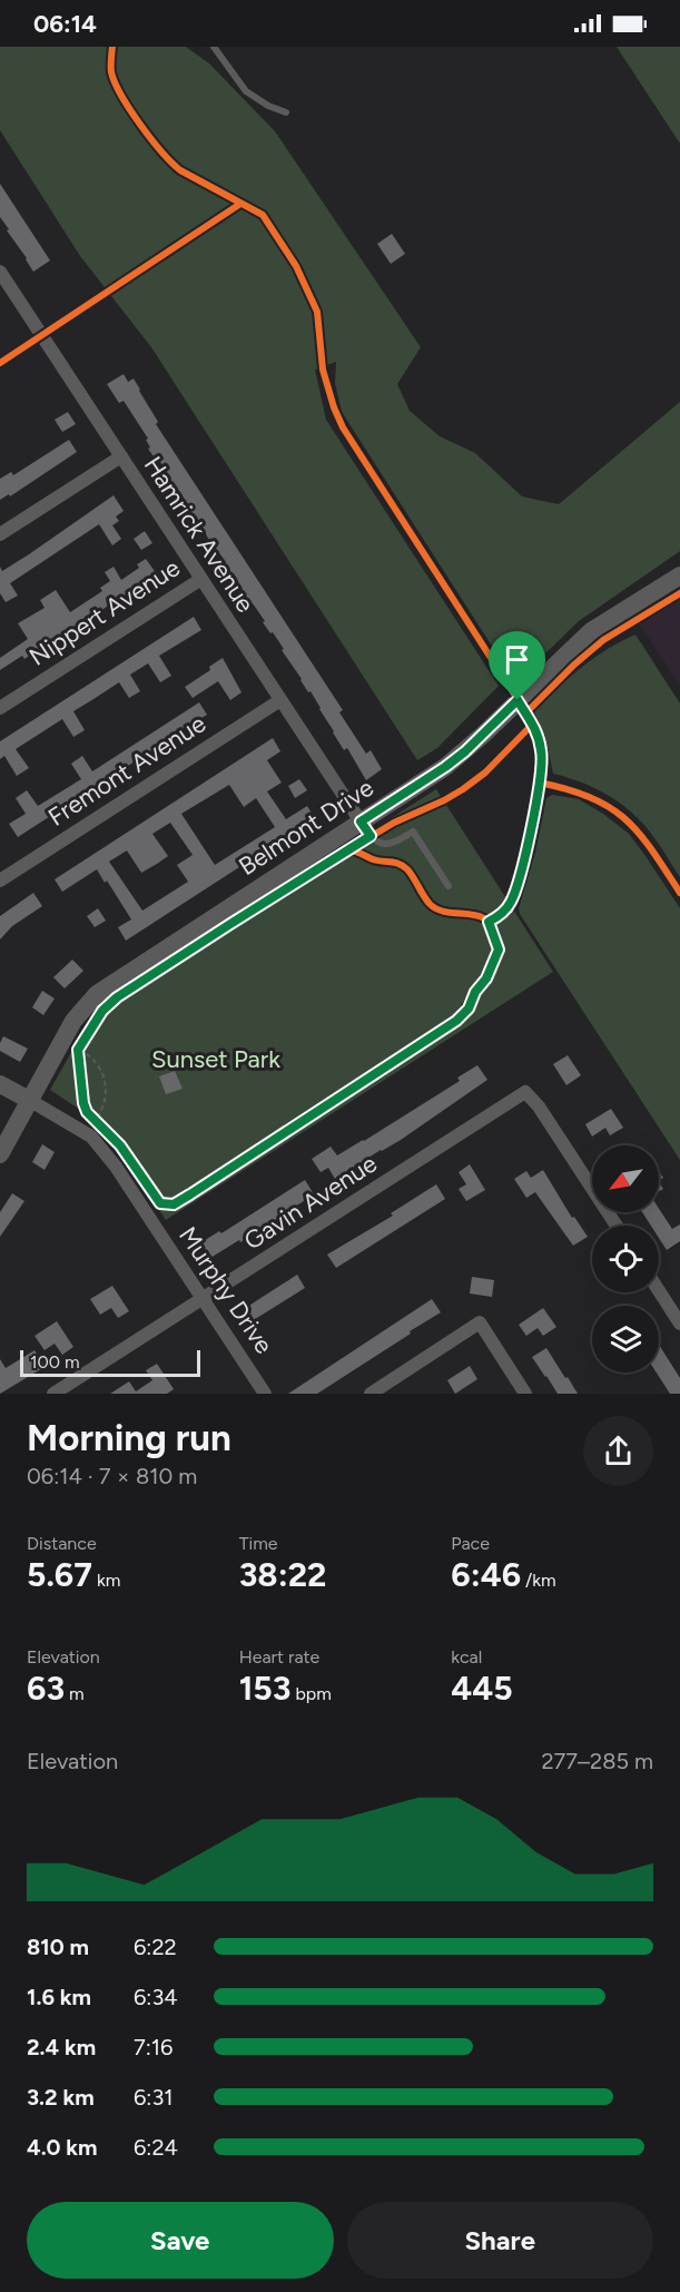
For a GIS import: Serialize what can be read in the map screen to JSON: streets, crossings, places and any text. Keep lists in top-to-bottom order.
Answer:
{
  "streets": {
    "street": [
      "Hamrick Avenue",
      "Nippert Avenue",
      "Fremont Avenue",
      "Belmont Drive",
      "Gavin Avenue",
      "Murphy Drive"
    ]
  },
  "crossings": [
    ["Hamrick Avenue", "Nippert Avenue"],
    ["Hamrick Avenue", "Fremont Avenue"],
    ["Hamrick Avenue", "Belmont Drive"],
    ["Belmont Drive", "Murphy Drive"],
    ["Gavin Avenue", "Murphy Drive"]
  ],
  "parks": ["Sunset Park"],
  "scale_bar": "100 m",
  "north": "bottom left",
  "page": {
    "status": "06:14",
    "scale": "100 m",
    "heading": ["Morning run", "06:14 · 7 × 810 m"],
    "stats": [
      ["Distance", "5.67 km"],
      ["Time", "38:22"],
      ["Pace", "6:46 /km"],
      ["Elevation", "63 m"],
      ["Heart rate", "153 bpm"],
      ["kcal", "445"]
    ],
    "chart": ["Elevation", "277–285 m"],
    "list": [
      {
        "name": "810 m",
        "note": "6:22"
      },
      {
        "name": "1.6 km",
        "note": "6:34"
      },
      {
        "name": "2.4 km",
        "note": "7:16"
      },
      {
        "name": "3.2 km",
        "note": "6:31"
      },
      {
        "name": "4.0 km",
        "note": "6:24"
      }
    ],
    "buttons": ["Save", "Share"]
  }
}
